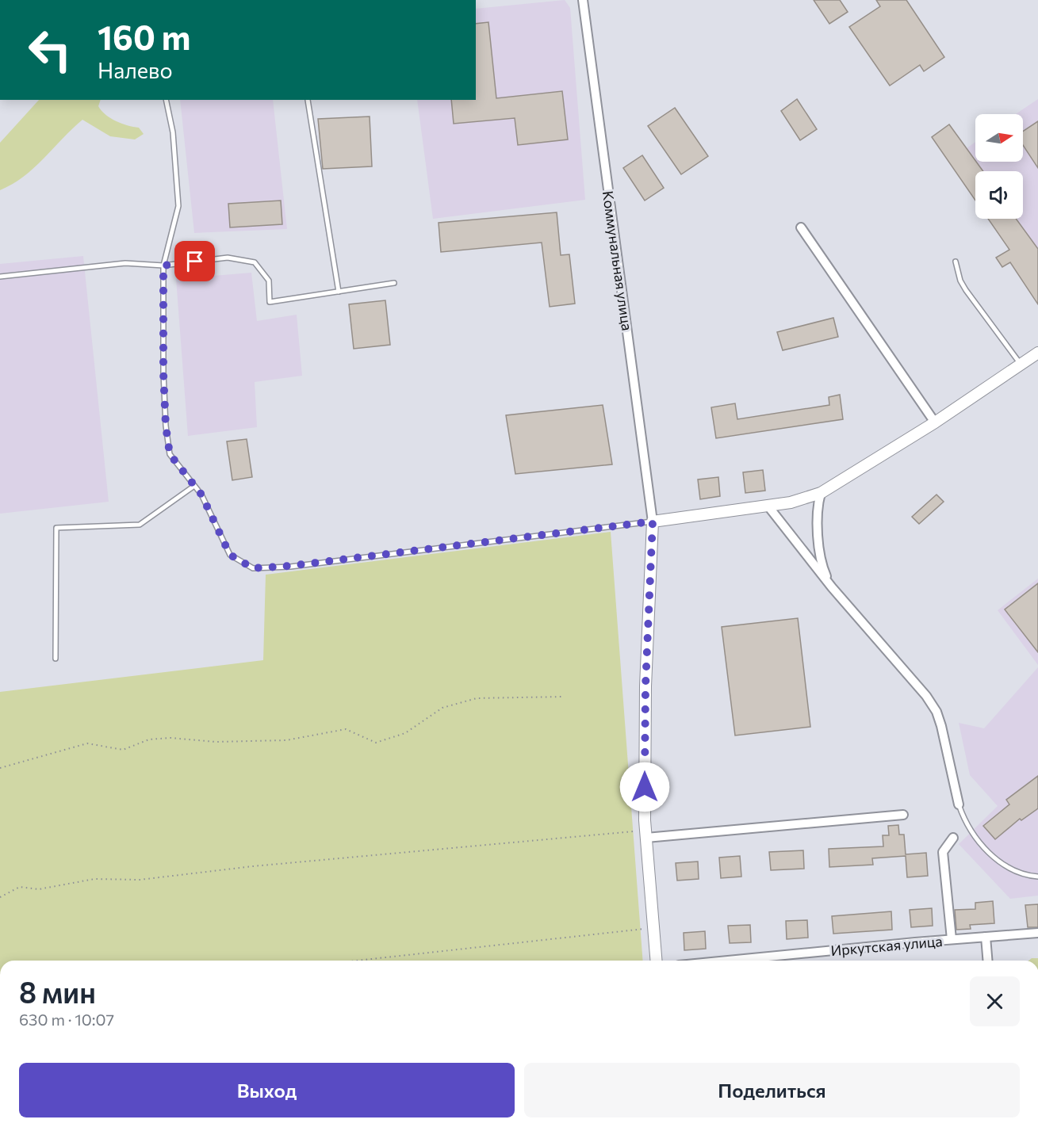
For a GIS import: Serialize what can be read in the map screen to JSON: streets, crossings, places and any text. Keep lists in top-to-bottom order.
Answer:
{
  "streets": {
    "street": ["Коммунальная улица", "Иркутская улица"]
  },
  "north": "right",
  "page": {
    "turn": ["160 m", "Налево"],
    "heading": ["8 мин", "630 m · 10:07"],
    "buttons": ["Выход", "Поделиться"]
  }
}
